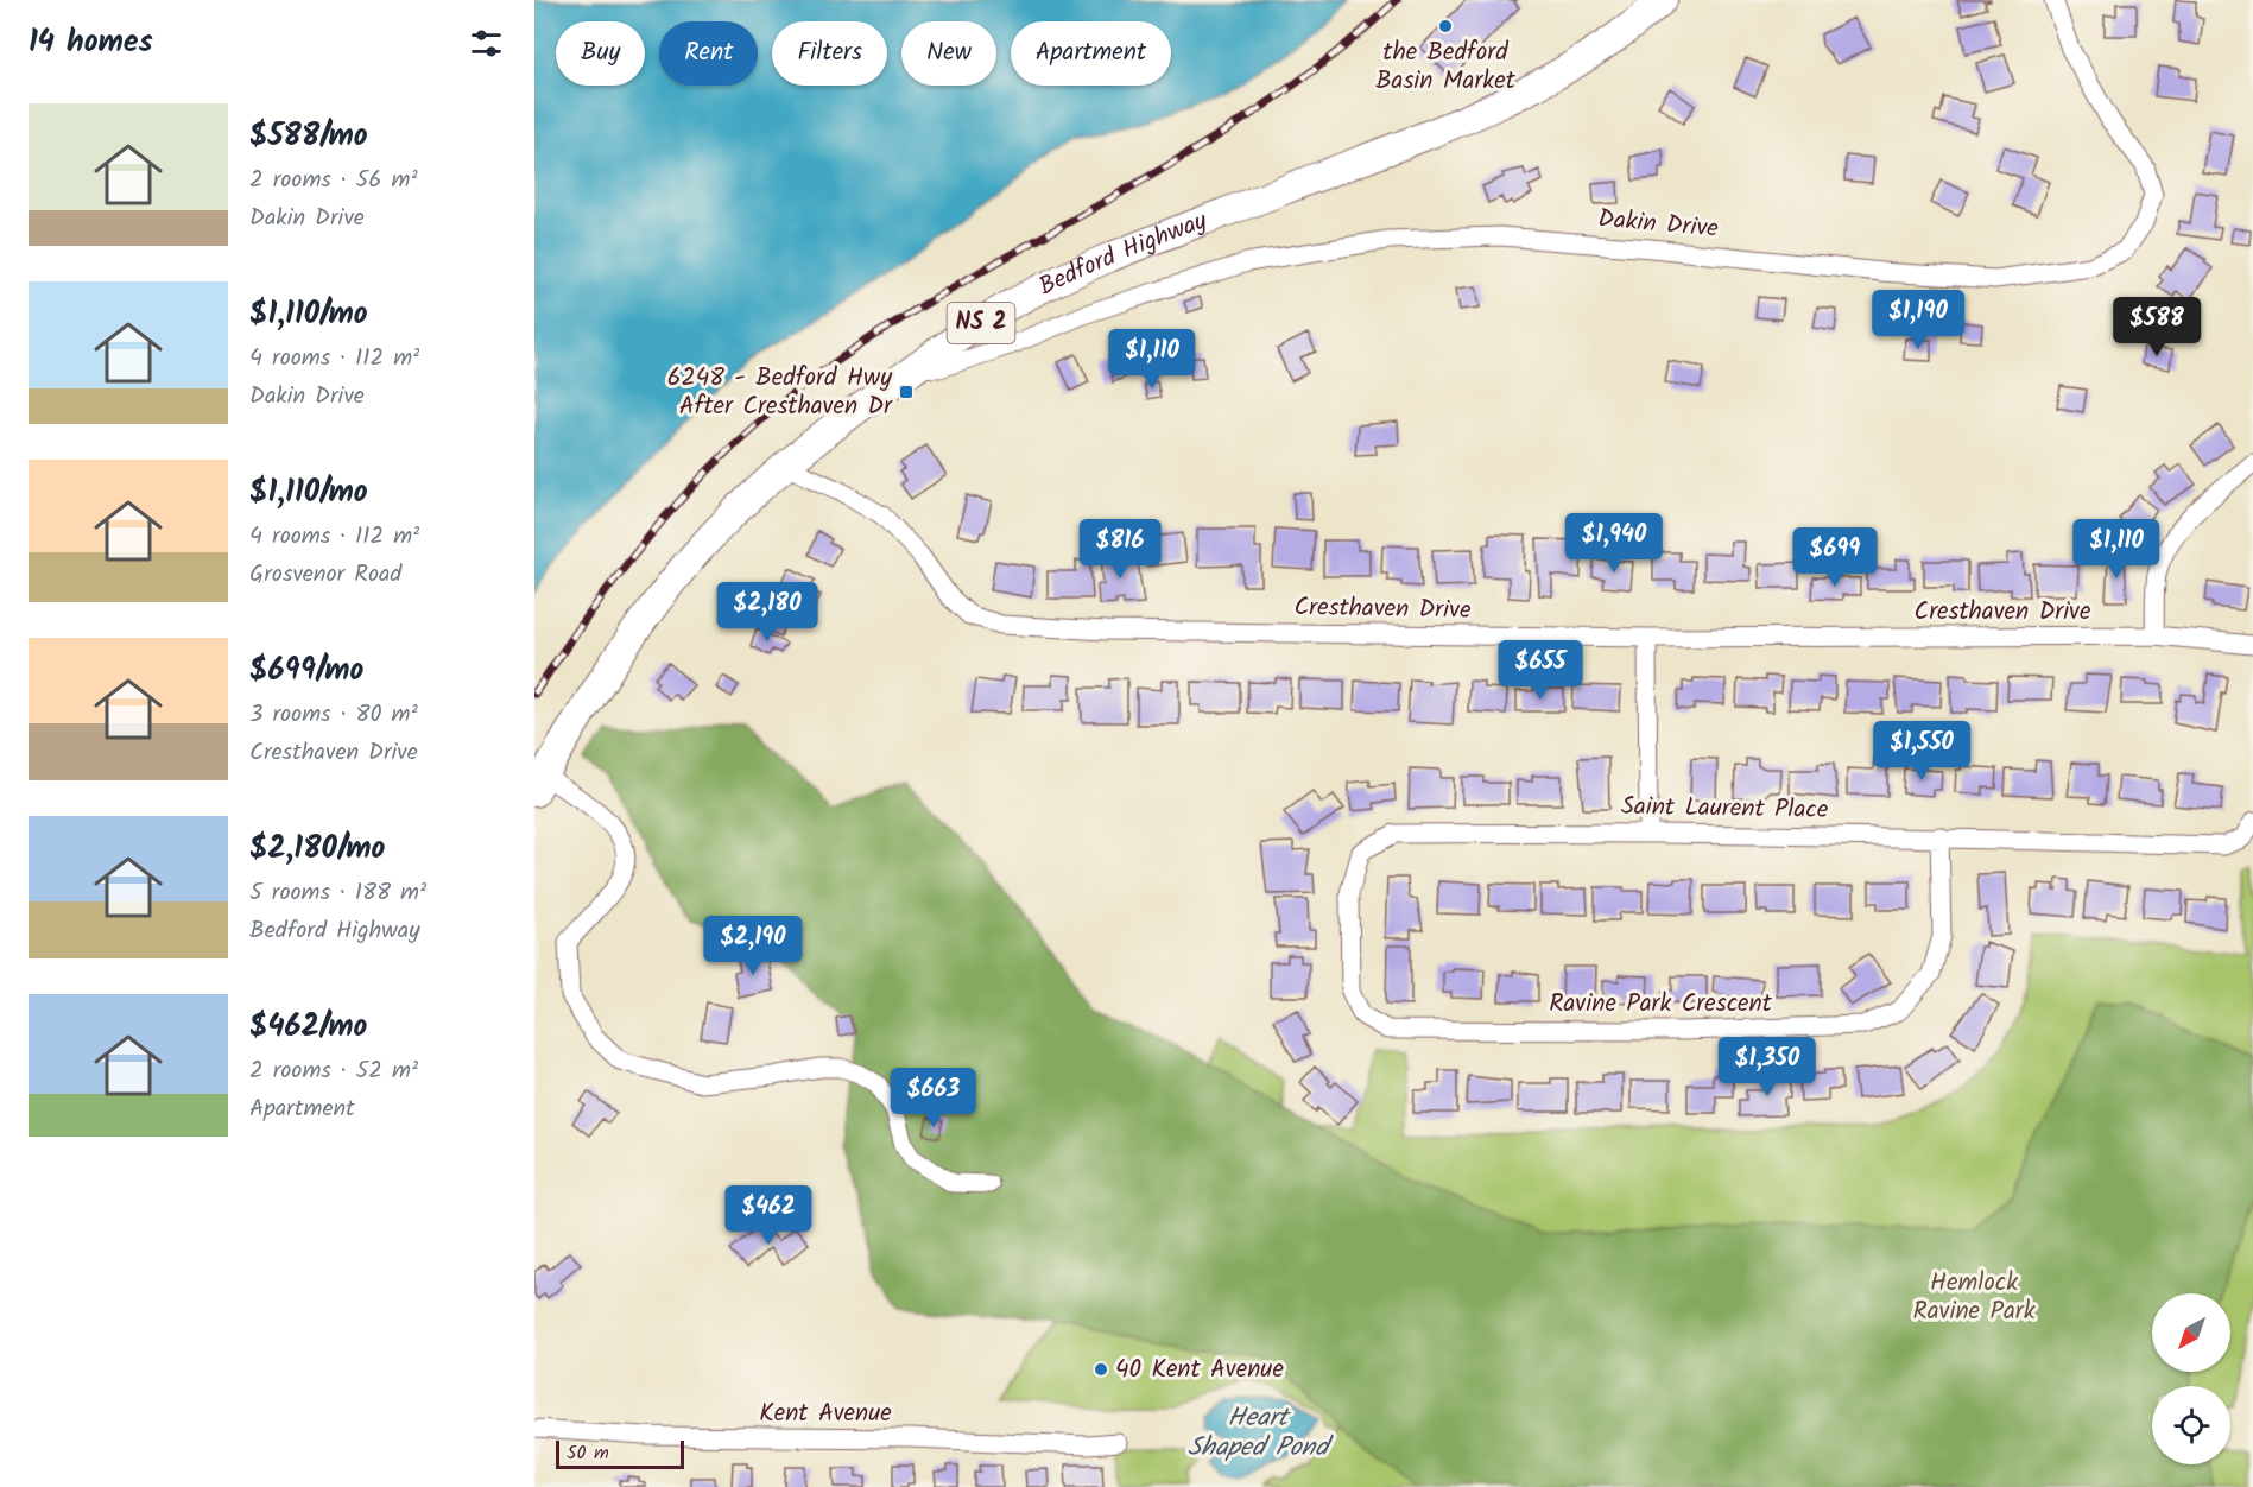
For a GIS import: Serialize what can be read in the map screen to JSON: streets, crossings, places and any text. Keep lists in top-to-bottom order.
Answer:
{
  "streets": {
    "main road": ["Bedford Highway", "NS 2"],
    "street": [
      "Dakin Drive",
      "Cresthaven Drive",
      "Saint Laurent Place",
      "Ravine Park Crescent",
      "Kent Avenue"
    ]
  },
  "crossings": [
    ["Dakin Drive", "Bedford Highway"],
    ["Bedford Highway", "Cresthaven Drive"],
    ["Saint Laurent Place", "Ravine Park Crescent"]
  ],
  "water": ["Heart Shaped Pond"],
  "parks": ["Hemlock Ravine Park"],
  "places": {
    "other": ["the Bedford Basin Market", "40 Kent Avenue"],
    "transit": ["6248 - Bedford Hwy After Cresthaven Dr"]
  },
  "scale_bar": "50 m",
  "north": "bottom left",
  "page": {
    "heading": "14 homes",
    "chip": [
      "Buy",
      "Rent",
      "Filters",
      "New",
      "Apartment"
    ],
    "list": [
      {
        "name": "$588/mo",
        "note": "2 rooms · 56 m² · Dakin Drive"
      },
      {
        "name": "$1,110/mo",
        "note": "4 rooms · 112 m² · Dakin Drive"
      },
      {
        "name": "$1,110/mo",
        "note": "4 rooms · 112 m² · Grosvenor Road"
      },
      {
        "name": "$699/mo",
        "note": "3 rooms · 80 m² · Cresthaven Drive"
      },
      {
        "name": "$2,180/mo",
        "note": "5 rooms · 188 m² · Bedford Highway"
      },
      {
        "name": "$462/mo",
        "note": "2 rooms · 52 m² · Apartment"
      }
    ],
    "price": [
      "$1,190",
      "$588",
      "$1,110",
      "$1,940",
      "$816",
      "$1,110",
      "$699",
      "$2,180",
      "$655",
      "$1,550",
      "$2,190",
      "$1,350",
      "$663",
      "$462"
    ],
    "scale": "50 m"
  }
}
